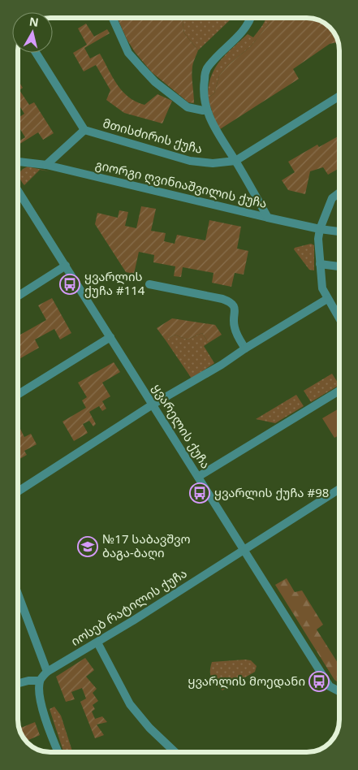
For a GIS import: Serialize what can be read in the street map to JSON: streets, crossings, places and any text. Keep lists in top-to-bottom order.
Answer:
{
  "streets": {
    "street": [
      "მთისძირის ქუჩა",
      "გიორგი ღვინიაშვილის ქუჩა",
      "ყვარელის ქუჩა",
      "იოსებ რატილის ქუჩა"
    ]
  },
  "crossings": [
    ["ყვარელის ქუჩა", "იოსებ რატილის ქუჩა"]
  ],
  "places": {
    "bus stop": ["ყვარლის ქუჩა #114", "ყვარლის ქუჩა #98", "ყვარლის მოედანი"],
    "school or university": ["№17 საბავშვო ბაგა-ბაღი"]
  },
  "north": "top"
}
